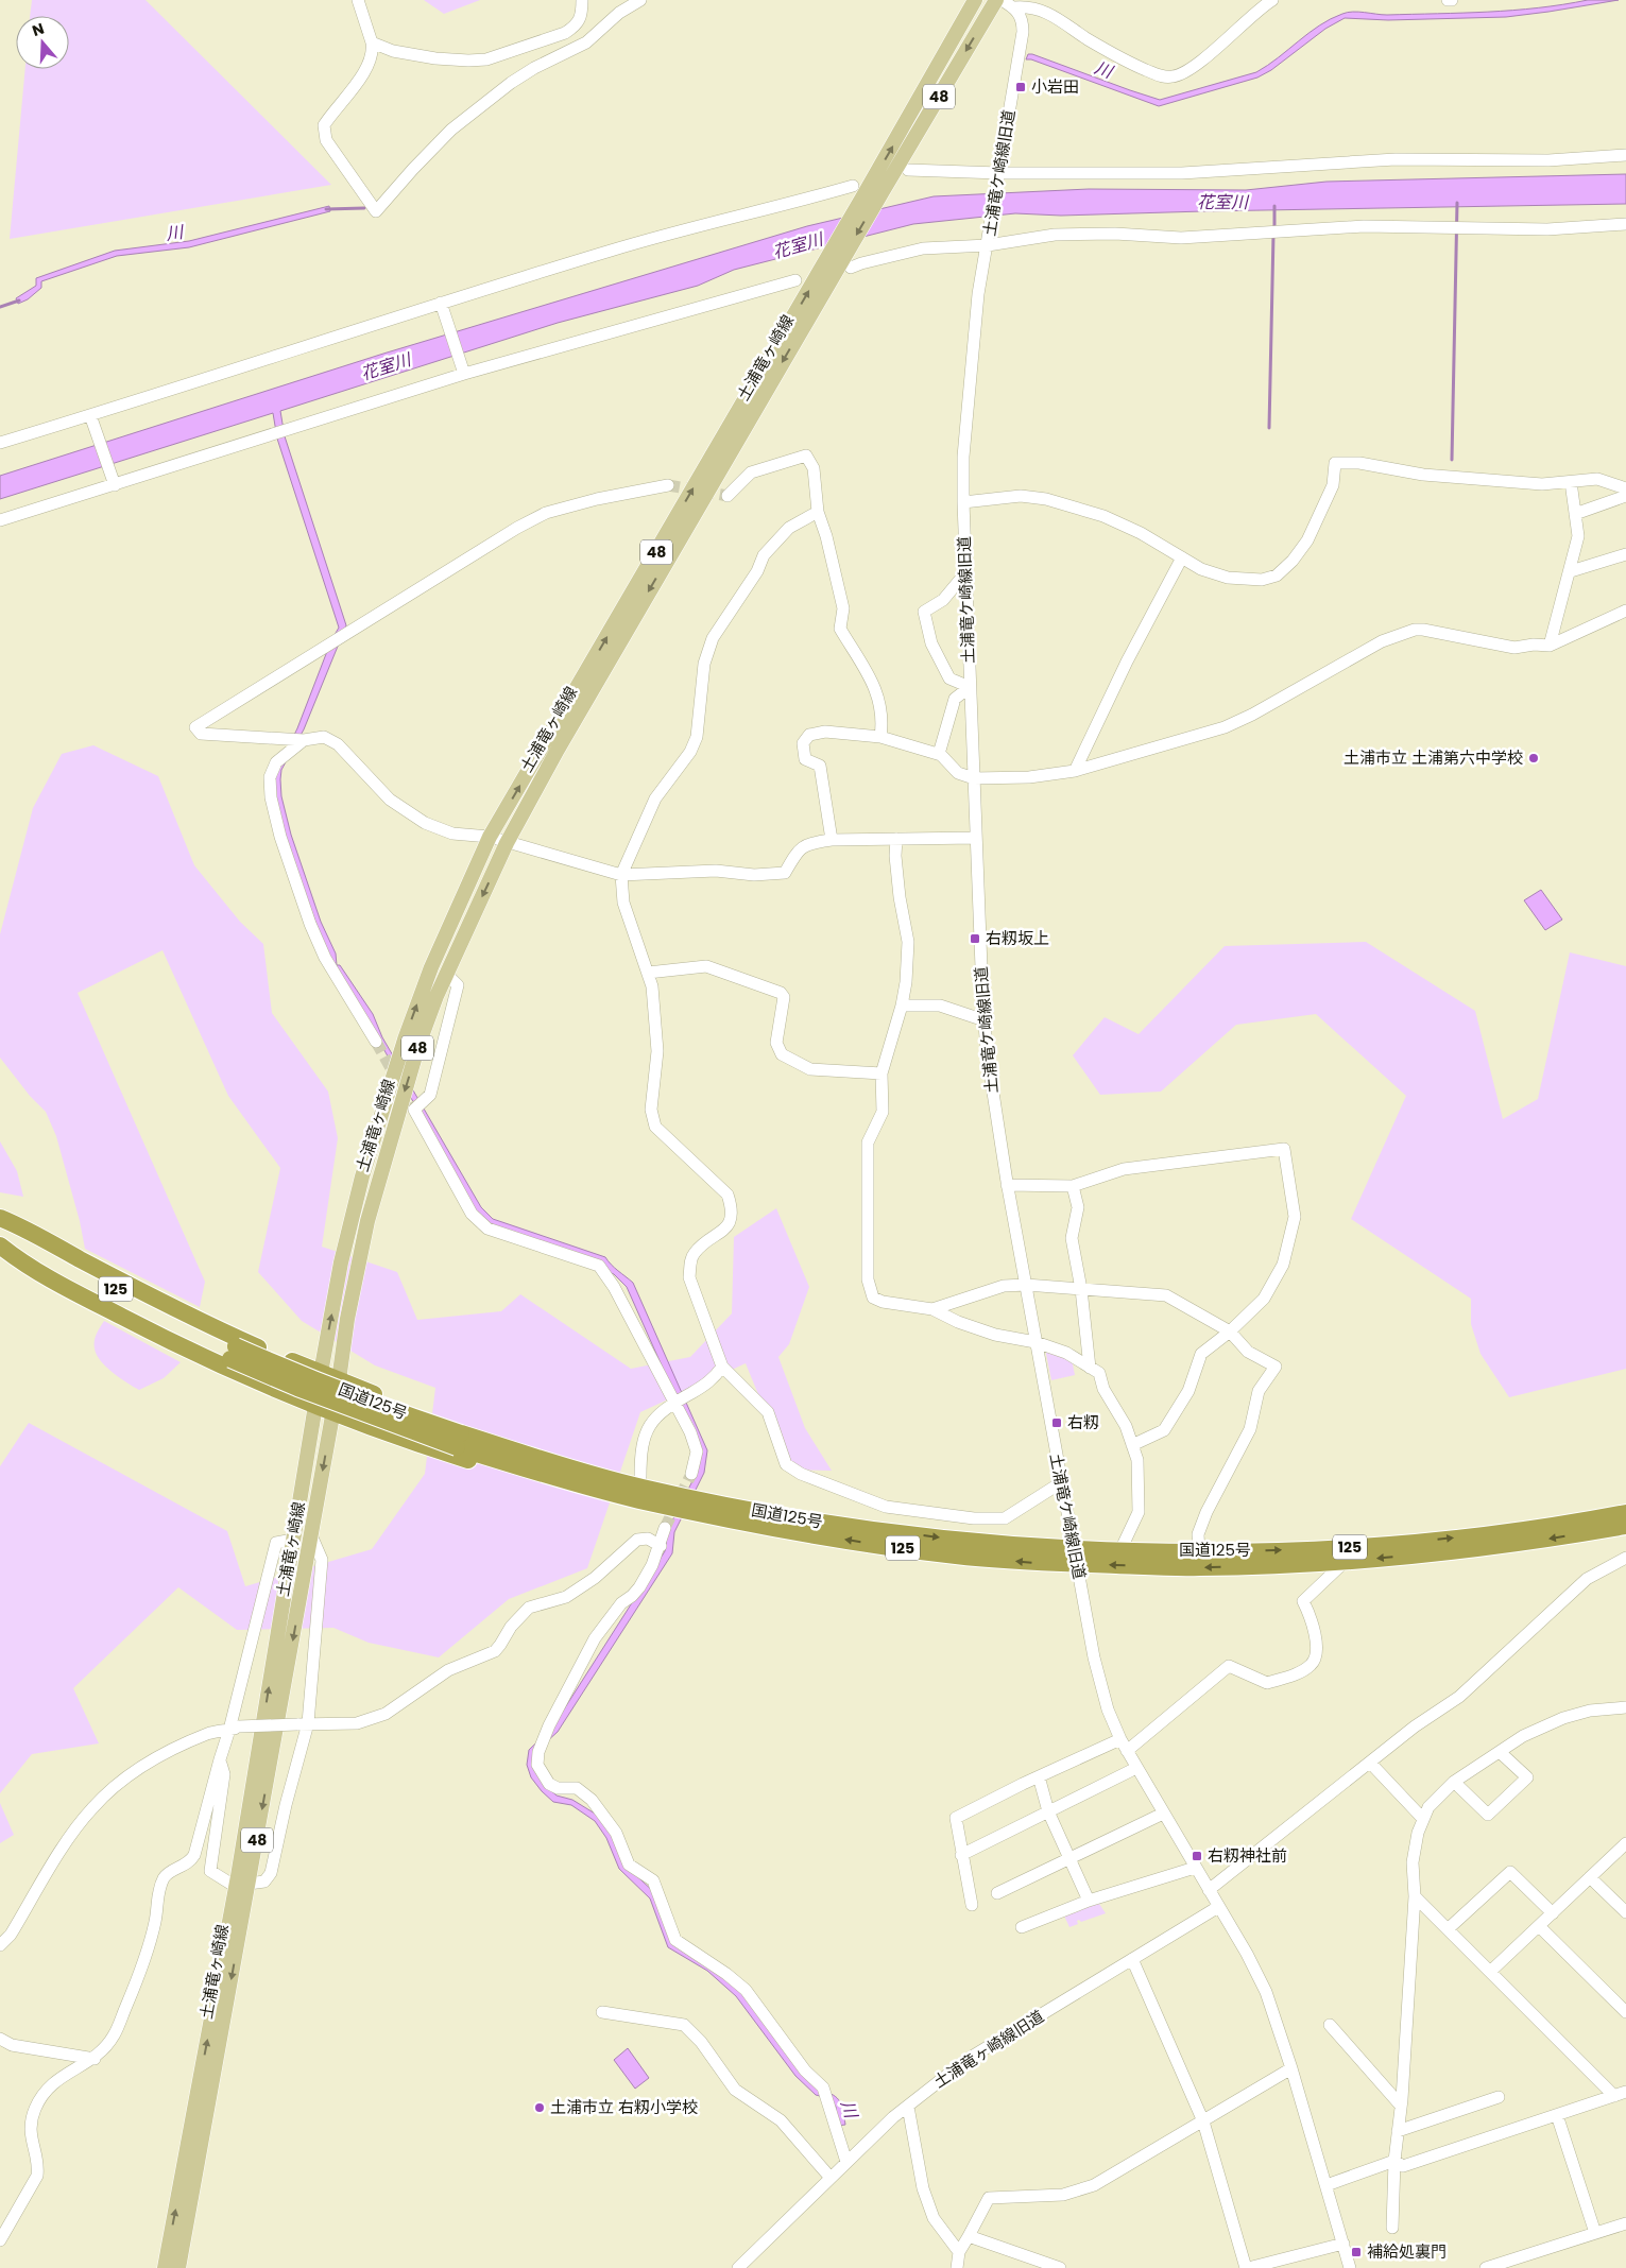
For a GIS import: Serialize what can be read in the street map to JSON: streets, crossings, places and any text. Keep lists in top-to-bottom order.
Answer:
{
  "streets": {
    "highway": ["125", "国道125号"],
    "main road": ["48", "土浦竜ヶ崎線"],
    "street": ["土浦竜ケ崎線旧道", "土浦竜ヶ崎線旧道"]
  },
  "crossings": [
    ["土浦竜ケ崎線旧道", "国道125号"],
    ["土浦竜ケ崎線旧道", "土浦竜ヶ崎線旧道"]
  ],
  "water": ["川", "花室川"],
  "places": {
    "transit": [
      "小岩田",
      "右籾坂上",
      "右籾",
      "右籾神社前",
      "補給処裏門"
    ],
    "other": ["土浦市立 土浦第六中学校", "土浦市立 右籾小学校"]
  },
  "north": "top"
}
